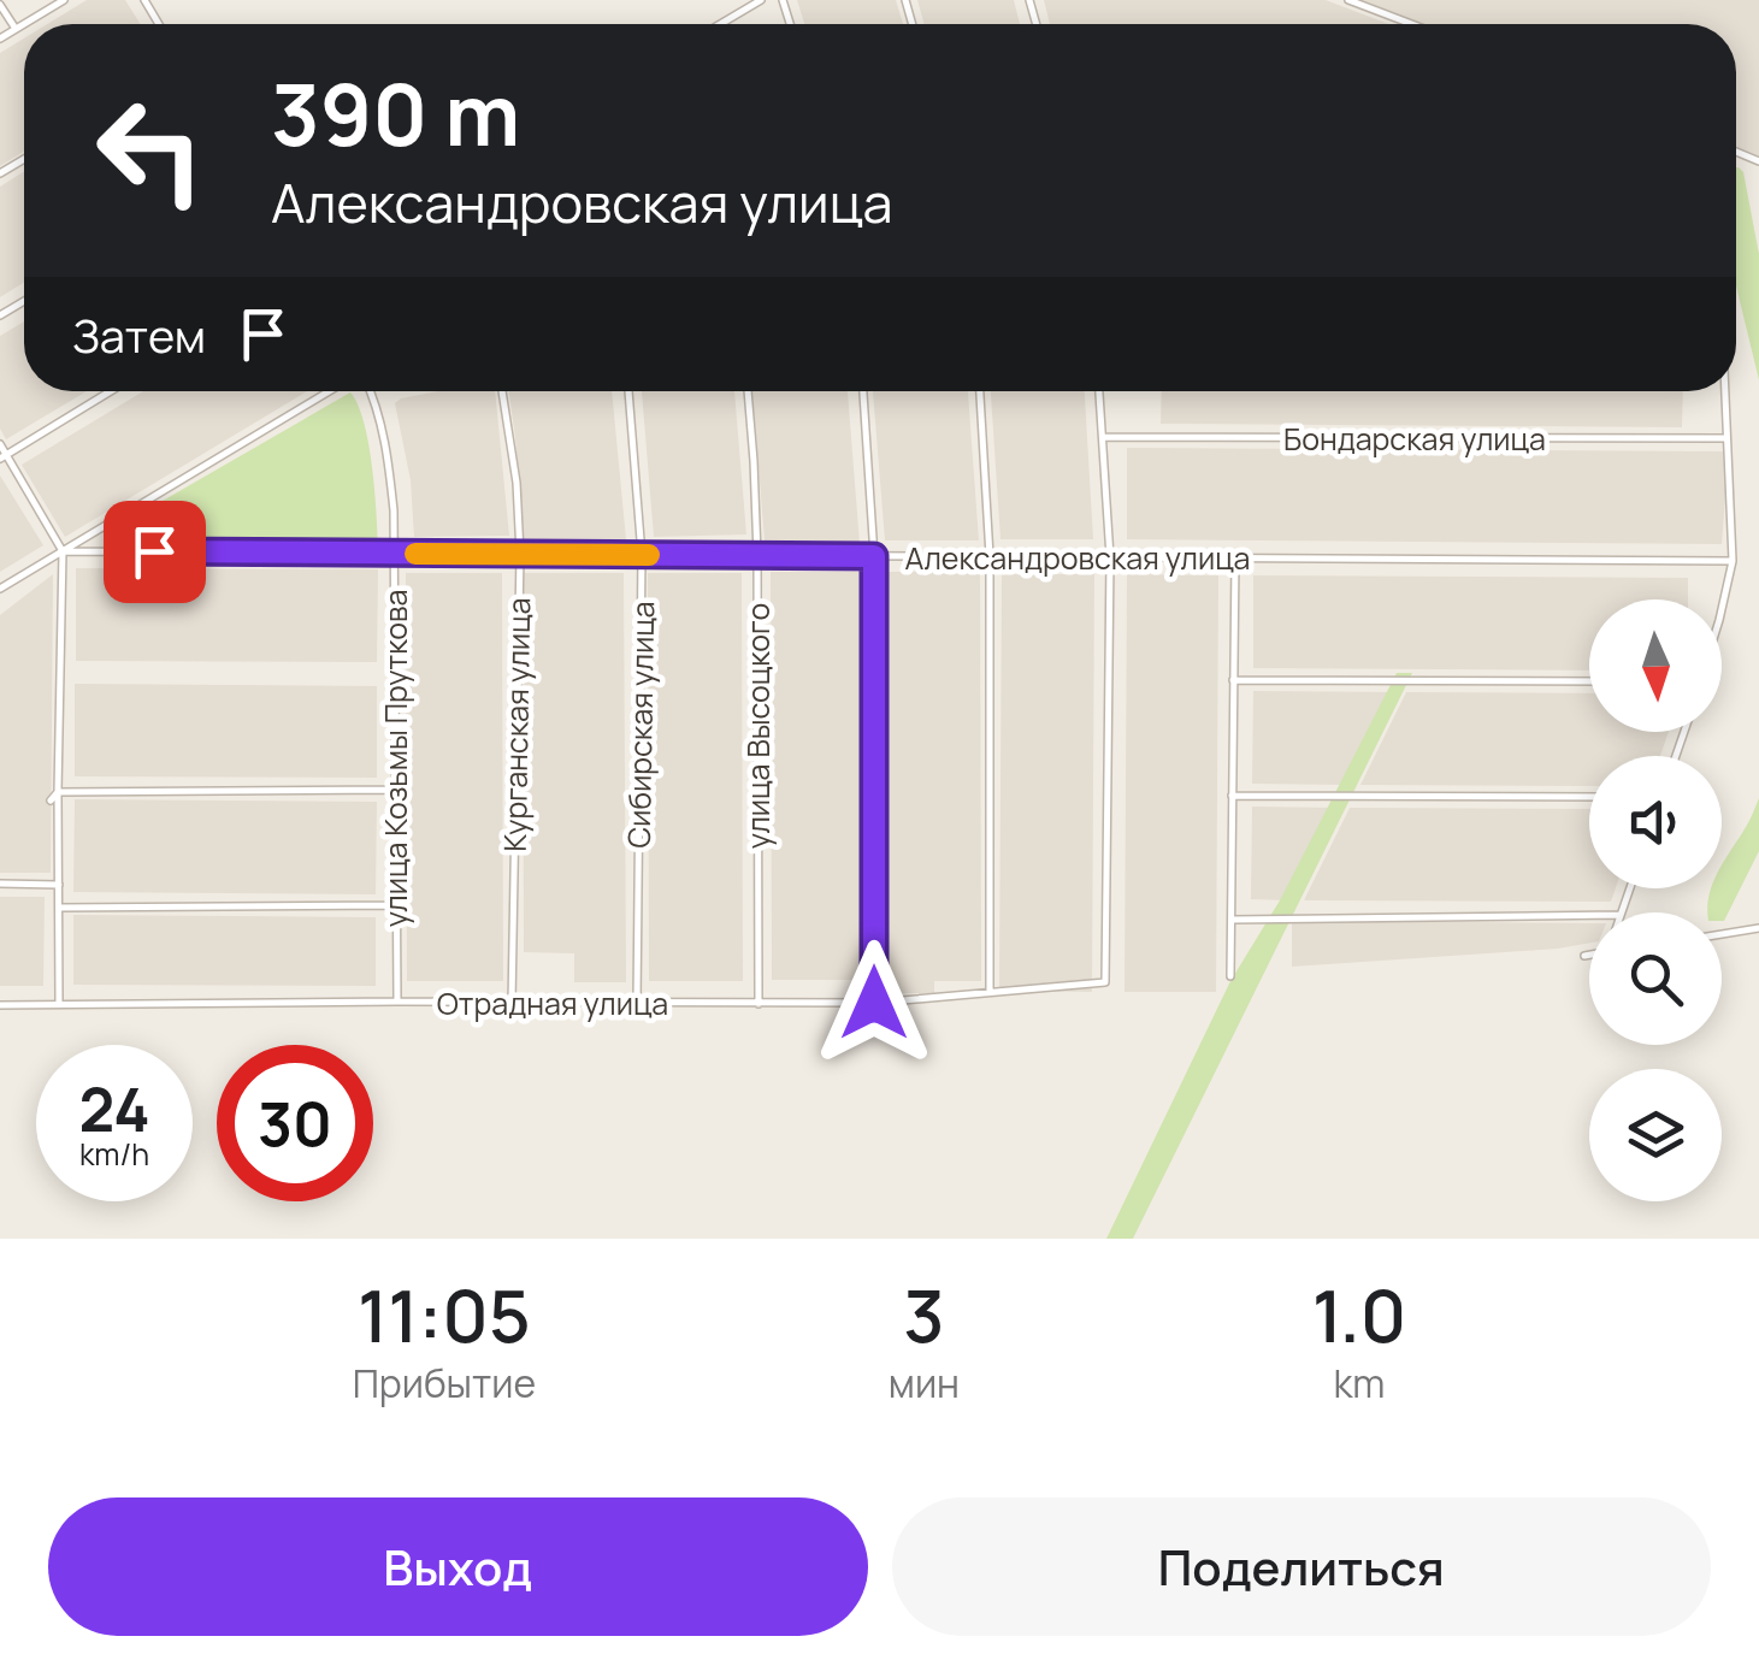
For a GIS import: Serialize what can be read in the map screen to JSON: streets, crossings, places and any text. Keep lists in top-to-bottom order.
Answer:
{
  "streets": {
    "street": [
      "Бондарская улица",
      "Александровская улица",
      "Курганская улица",
      "Сибирская улица",
      "улица Высоцкого",
      "улица Козьмы Пруткова",
      "Отрадная улица"
    ]
  },
  "crossings": [
    ["Александровская улица", "Курганская улица"],
    ["Александровская улица", "Сибирская улица"],
    ["Александровская улица", "улица Высоцкого"],
    ["Александровская улица", "улица Козьмы Пруткова"],
    ["Александровская улица", "Отрадная улица"],
    ["Курганская улица", "Отрадная улица"],
    ["Сибирская улица", "Отрадная улица"],
    ["улица Высоцкого", "Отрадная улица"],
    ["улица Козьмы Пруткова", "Отрадная улица"]
  ],
  "north": "bottom",
  "page": {
    "turn": ["390 m", "Александровская улица"],
    "then": "Затем",
    "speed": "24 km/h",
    "limit": "30",
    "eta": [
      "11:05",
      "Прибытие",
      "3",
      "мин",
      "1.0",
      "km"
    ],
    "buttons": ["Выход", "Поделиться"]
  }
}
